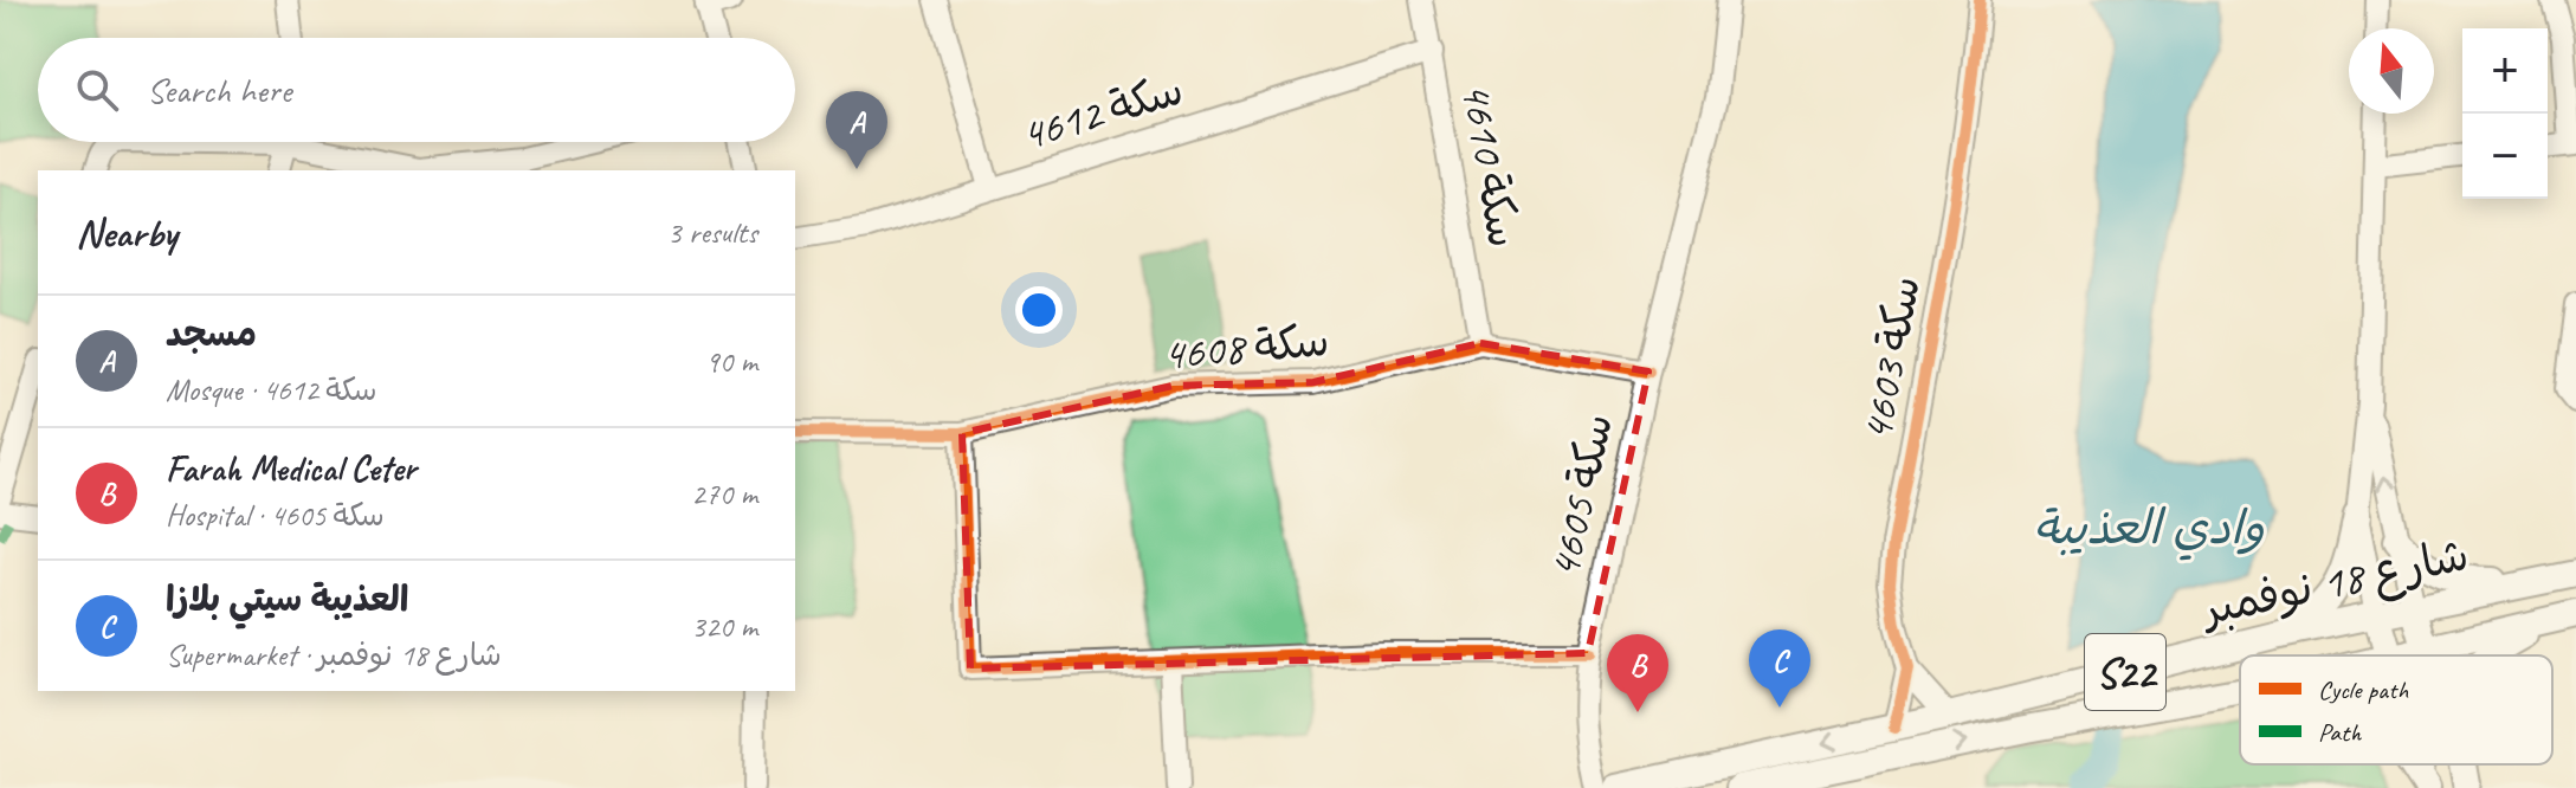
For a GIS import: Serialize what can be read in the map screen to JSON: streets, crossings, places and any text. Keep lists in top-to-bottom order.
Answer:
{
  "streets": {
    "main road": ["شارع 18 نوفمبر", "S22"],
    "street": [
      "سكة 4612",
      "سكة 4610",
      "سكة 4608",
      "سكة 4603",
      "سكة 4605"
    ]
  },
  "crossings": [
    ["سكة 4612", "سكة 4610"],
    ["سكة 4610", "سكة 4608"],
    ["سكة 4608", "سكة 4605"],
    ["سكة 4603", "شارع 18 نوفمبر"]
  ],
  "water": ["وادي العذيبة"],
  "legend": ["Cycle path", "Path"],
  "north": "top",
  "page": {
    "map_buttons": ["+", "−"],
    "search": "Search here",
    "pins": ["A", "C", "B"],
    "heading": ["Nearby", "3 results"],
    "list": [
      {
        "mark": "A",
        "name": "مسجد",
        "note": "Mosque · سكة 4612",
        "value": "90 m"
      },
      {
        "mark": "B",
        "name": "Farah Medical Ceter",
        "note": "Hospital · سكة 4605",
        "value": "270 m"
      },
      {
        "mark": "C",
        "name": "العذيبة سيتي بلازا",
        "note": "Supermarket · شارع 18 نوفمبر",
        "value": "320 m"
      }
    ]
  }
}
